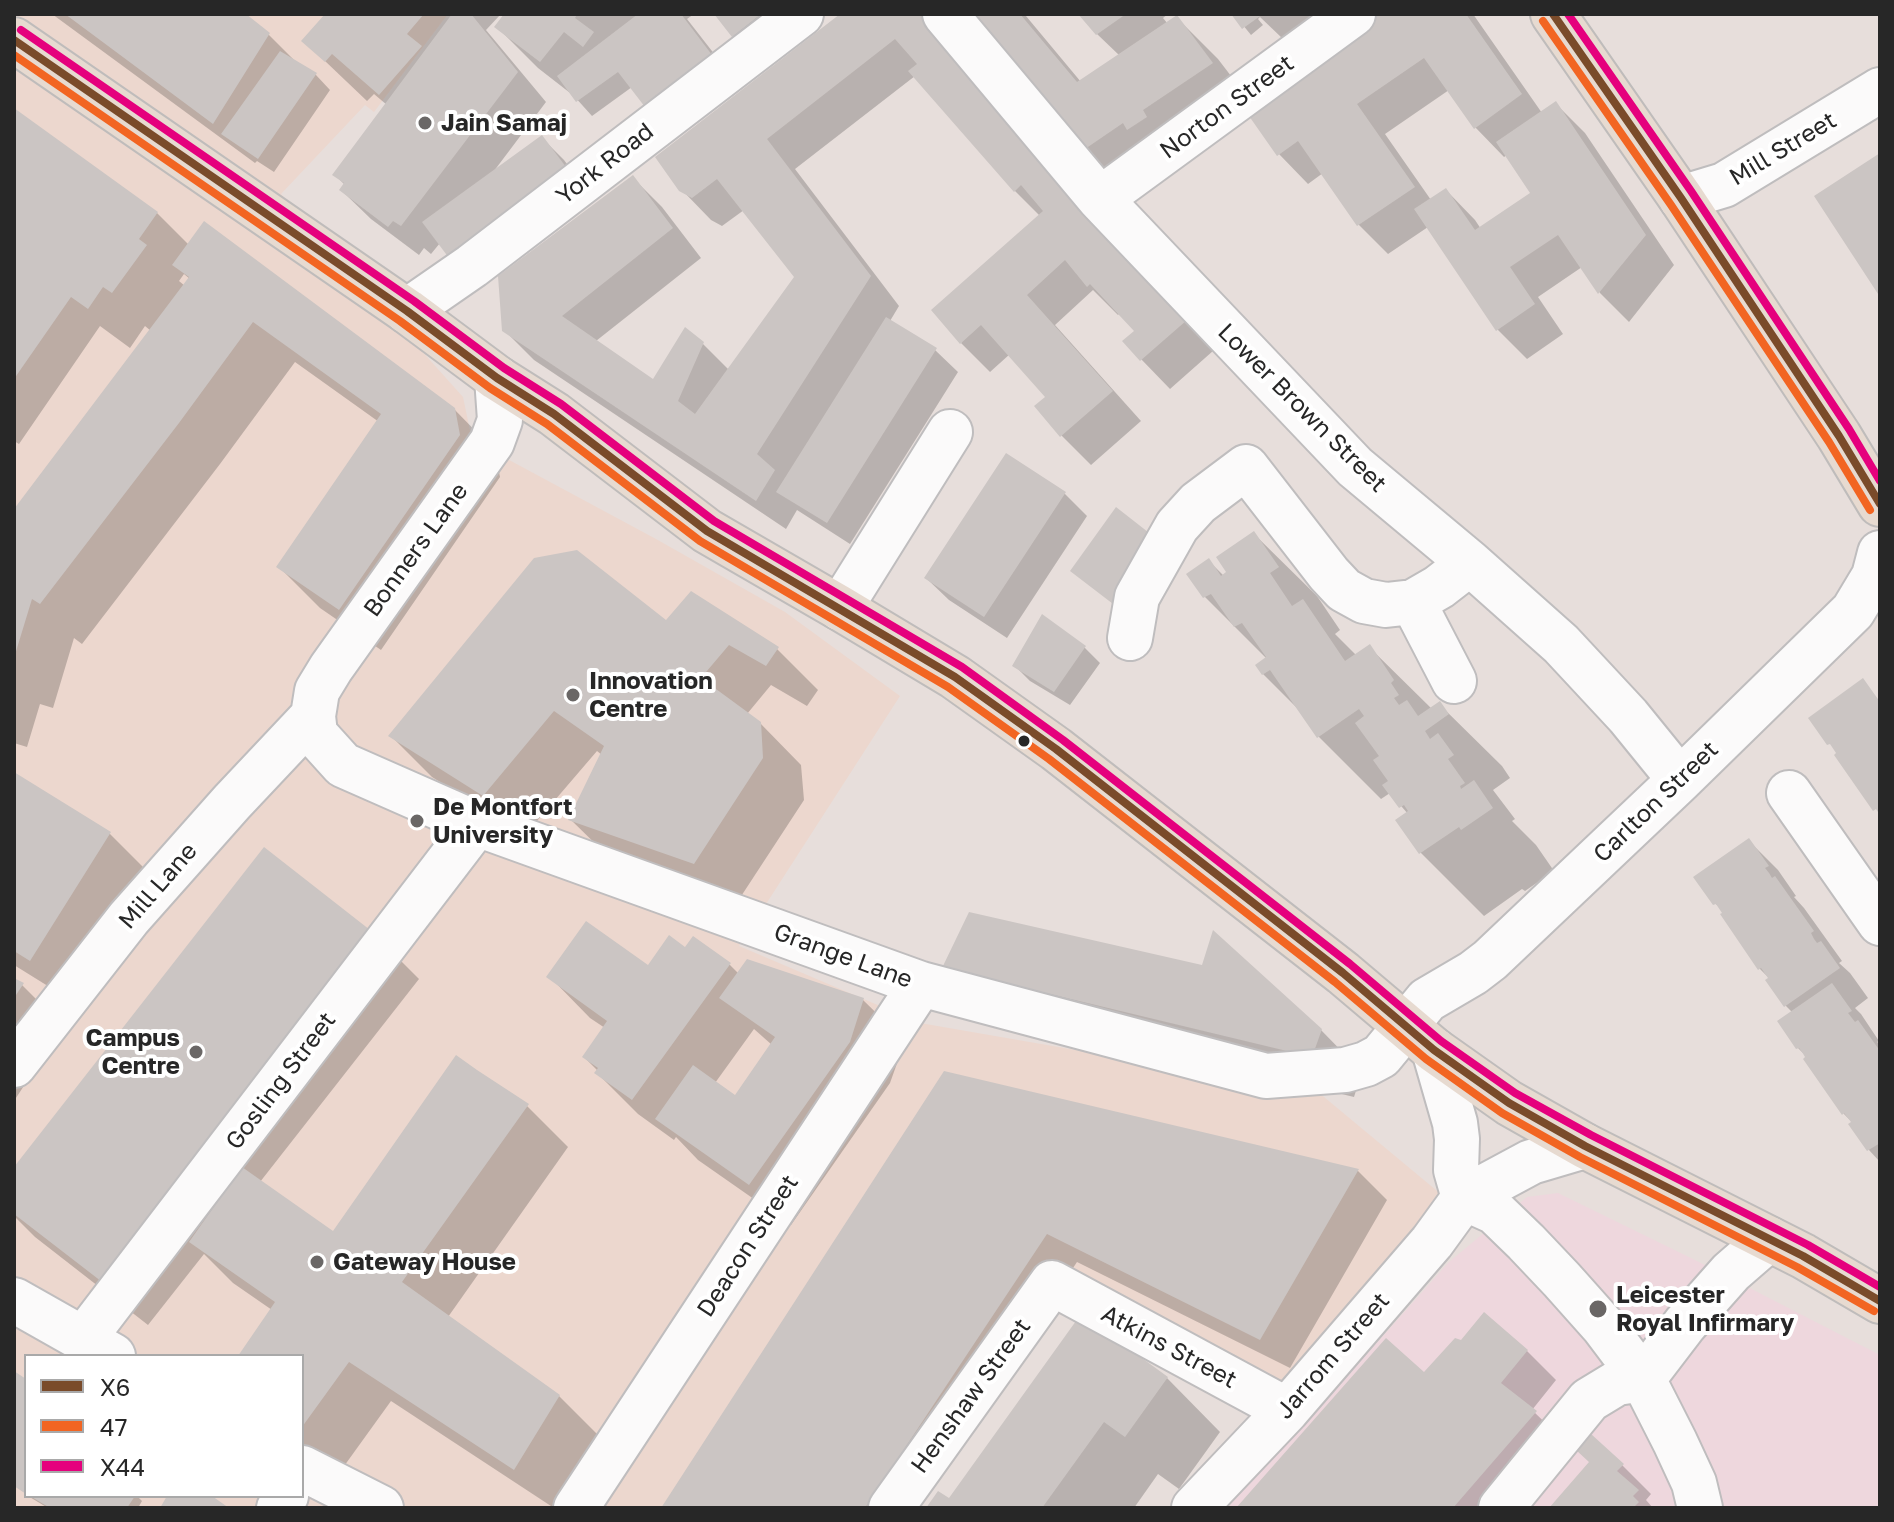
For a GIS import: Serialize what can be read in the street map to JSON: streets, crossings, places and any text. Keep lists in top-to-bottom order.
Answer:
{
  "streets": {
    "street": [
      "Norton Street",
      "Mill Street",
      "York Road",
      "Lower Brown Street",
      "Bonners Lane",
      "Carlton Street",
      "Mill Lane",
      "Grange Lane",
      "Gosling Street",
      "Deacon Street",
      "Atkins Street",
      "Jarrom Street",
      "Henshaw Street"
    ]
  },
  "crossings": [
    ["Norton Street", "Lower Brown Street"],
    ["Lower Brown Street", "Carlton Street"],
    ["Bonners Lane", "Mill Lane"],
    ["Bonners Lane", "Grange Lane"],
    ["Carlton Street", "Grange Lane"],
    ["Mill Lane", "Grange Lane"],
    ["Grange Lane", "Gosling Street"],
    ["Grange Lane", "Deacon Street"],
    ["Atkins Street", "Jarrom Street"],
    ["Atkins Street", "Henshaw Street"]
  ],
  "places": [
    "Jain Samaj",
    "Innovation Centre",
    "De Montfort University",
    "Campus Centre",
    "Gateway House",
    "Leicester Royal Infirmary"
  ],
  "lines": ["transit line X6", "transit line X44", "transit line 47"],
  "legend": ["X6", "47", "X44"]
}
